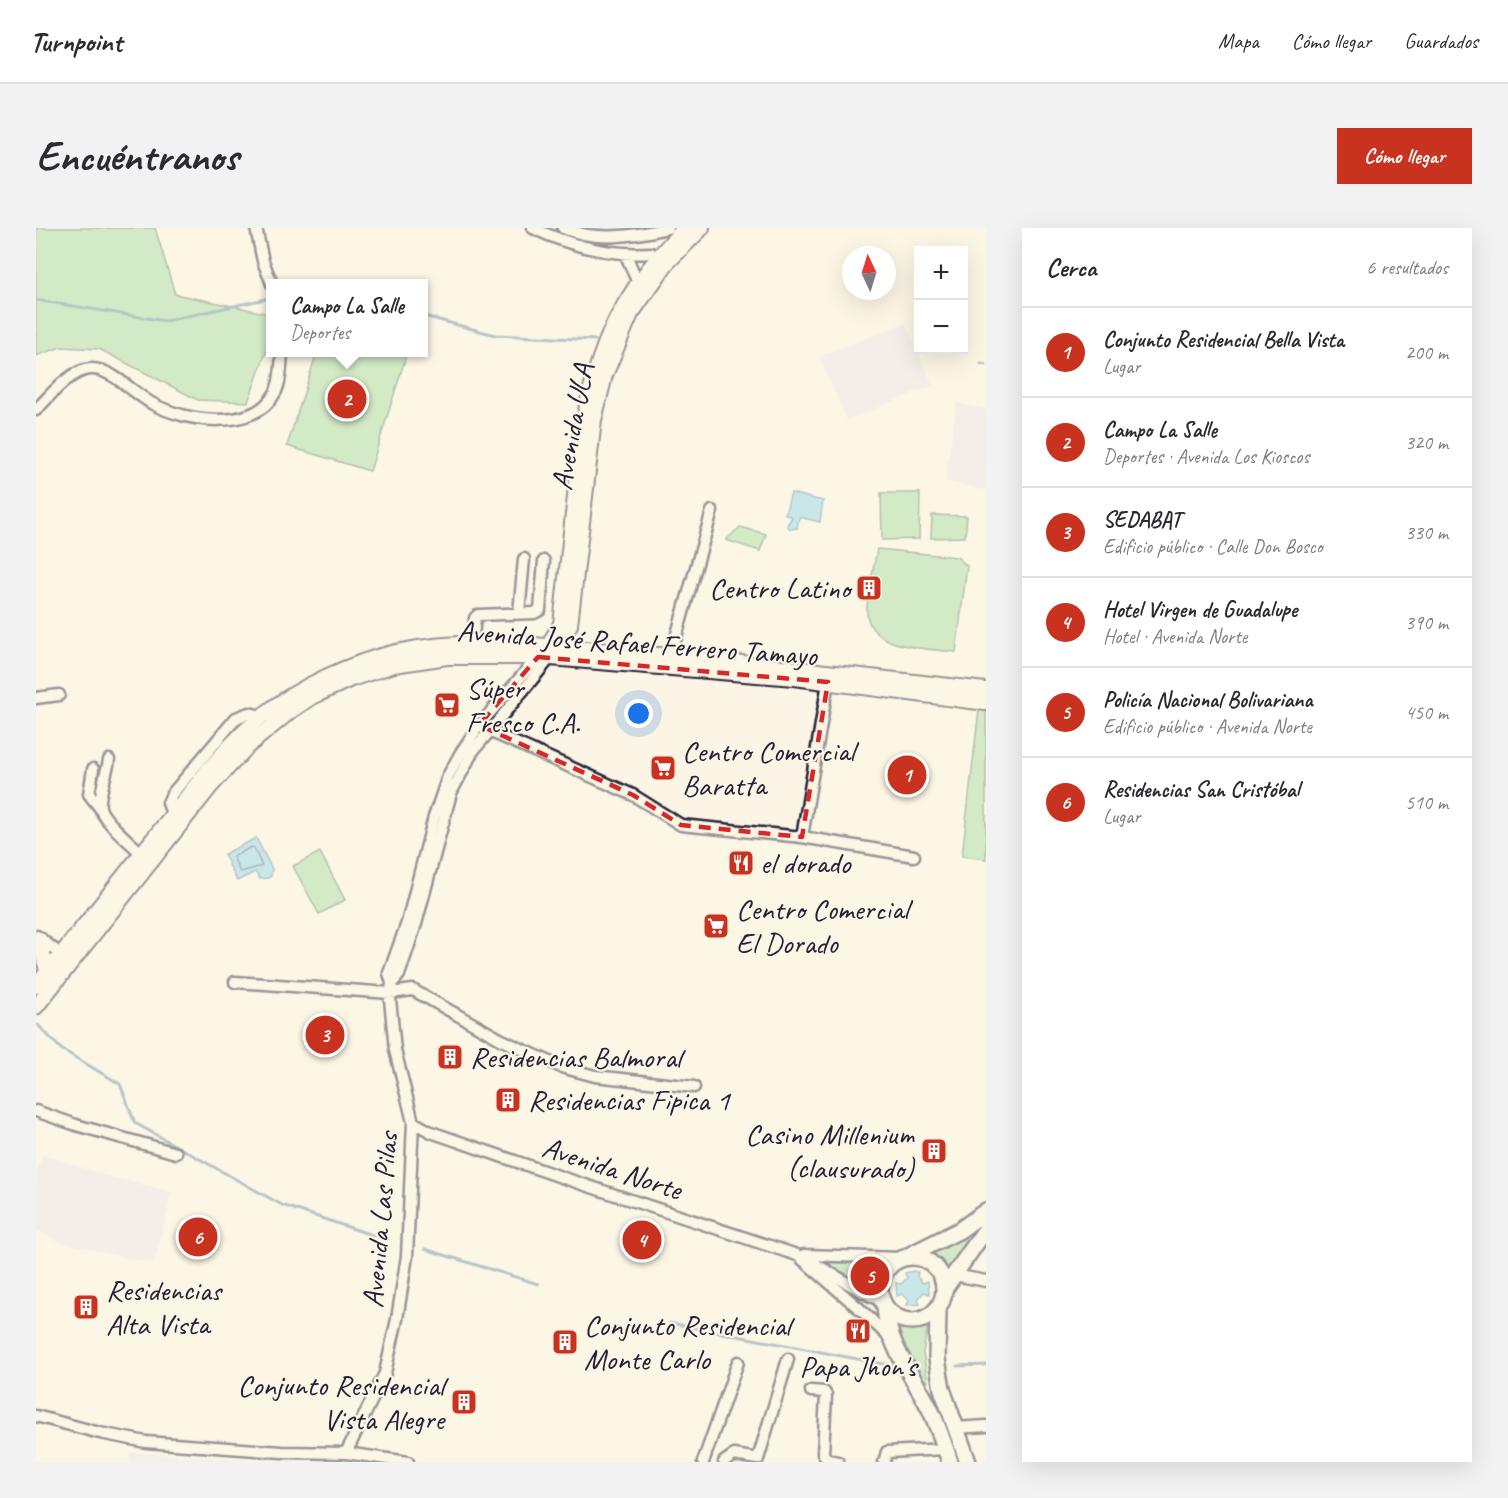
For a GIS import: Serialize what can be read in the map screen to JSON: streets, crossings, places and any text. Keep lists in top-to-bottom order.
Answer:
{
  "streets": {
    "street": [
      "Avenida ULA",
      "Avenida José Rafael Ferrero Tamayo",
      "Avenida Norte",
      "Avenida Las Pilas"
    ]
  },
  "crossings": [
    ["Avenida ULA", "Avenida José Rafael Ferrero Tamayo"],
    ["Avenida ULA", "Avenida Las Pilas"],
    ["Avenida José Rafael Ferrero Tamayo", "Avenida Las Pilas"],
    ["Avenida Norte", "Avenida Las Pilas"]
  ],
  "places": {
    "building": [
      "Centro Latino",
      "Residencias Balmoral",
      "Residencias Fipica 1",
      "Casino Millenium (clausurado)",
      "Residencias Alta Vista",
      "Conjunto Residencial Monte Carlo",
      "Conjunto Residencial Vista Alegre"
    ],
    "supermarket": ["Súper Fresco C.A.", "Centro Comercial Baratta", "Centro Comercial El Dorado"],
    "restaurant": ["el dorado", "Papa Jhon's"]
  },
  "north": "top",
  "page": {
    "header": "Turnpoint",
    "nav": ["Mapa", "Cómo llegar", "Guardados"],
    "buttons": "Cómo llegar",
    "title": "Encuéntranos",
    "heading": ["Cerca", "6 resultados"],
    "map_buttons": ["+", "−"],
    "popup": ["Campo La Salle", "Deportes"],
    "list": [
      {
        "mark": "1",
        "name": "Conjunto Residencial Bella Vista",
        "note": "Lugar",
        "value": "200 m"
      },
      {
        "mark": "2",
        "name": "Campo La Salle",
        "note": "Deportes · Avenida Los Kioscos",
        "value": "320 m"
      },
      {
        "mark": "3",
        "name": "SEDABAT",
        "note": "Edificio público · Calle Don Bosco",
        "value": "330 m"
      },
      {
        "mark": "4",
        "name": "Hotel Virgen de Guadalupe",
        "note": "Hotel · Avenida Norte",
        "value": "390 m"
      },
      {
        "mark": "5",
        "name": "Policía Nacional Bolivariana",
        "note": "Edificio público · Avenida Norte",
        "value": "450 m"
      },
      {
        "mark": "6",
        "name": "Residencias San Cristóbal",
        "note": "Lugar",
        "value": "510 m"
      }
    ],
    "pins": [
      "2",
      "1",
      "3",
      "6",
      "4",
      "5"
    ]
  }
}
